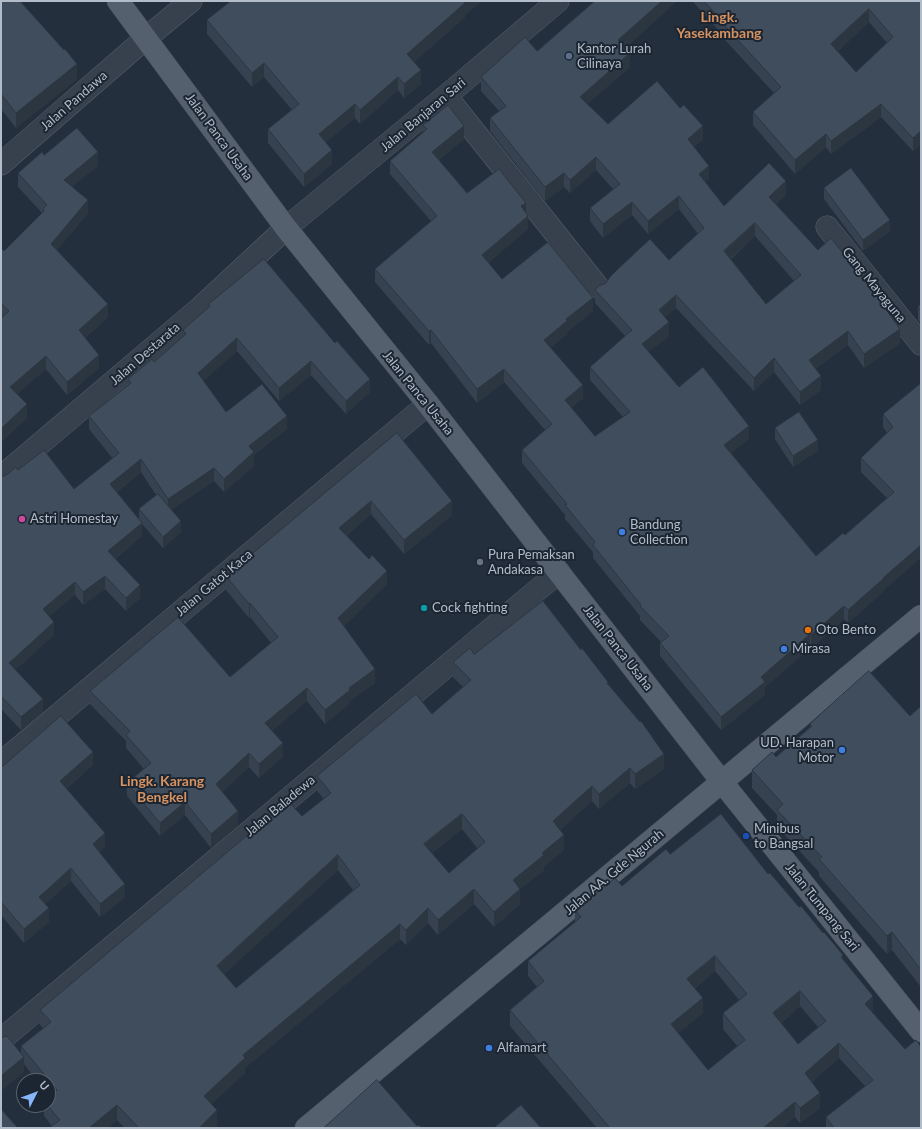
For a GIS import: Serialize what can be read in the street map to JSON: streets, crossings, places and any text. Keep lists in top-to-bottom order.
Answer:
{
  "streets": {
    "main road": ["Jalan Panca Usaha", "Jalan AA. Gde Ngurah", "Jalan Tumpang Sari"],
    "street": [
      "Jalan Pandawa",
      "Jalan Banjaran Sari",
      "Gang Mayaguna",
      "Jalan Destarata",
      "Jalan Gatot Kaca",
      "Jalan Baladewa"
    ]
  },
  "crossings": [
    ["Jalan Pandawa", "Jalan Panca Usaha"],
    ["Jalan Banjaran Sari", "Jalan Panca Usaha"],
    ["Jalan Banjaran Sari", "Jalan Destarata"],
    ["Jalan Panca Usaha", "Jalan Destarata"],
    ["Jalan Panca Usaha", "Jalan Gatot Kaca"],
    ["Jalan Panca Usaha", "Jalan Baladewa"],
    ["Jalan Panca Usaha", "Jalan AA. Gde Ngurah"],
    ["Jalan Panca Usaha", "Jalan Tumpang Sari"],
    ["Jalan AA. Gde Ngurah", "Jalan Tumpang Sari"]
  ],
  "districts": ["Lingk. Yasekambang", "Lingk. Karang Bengkel"],
  "places": [
    "Kantor Lurah Cilinaya",
    "Astri Homestay",
    "Bandung Collection",
    "Pura Pemaksan Andakasa",
    "Cock fighting",
    "Oto Bento",
    "Mirasa",
    "UD. Harapan Motor",
    "Minibus to Bangsal",
    "Alfamart"
  ],
  "north": "top right"
}
